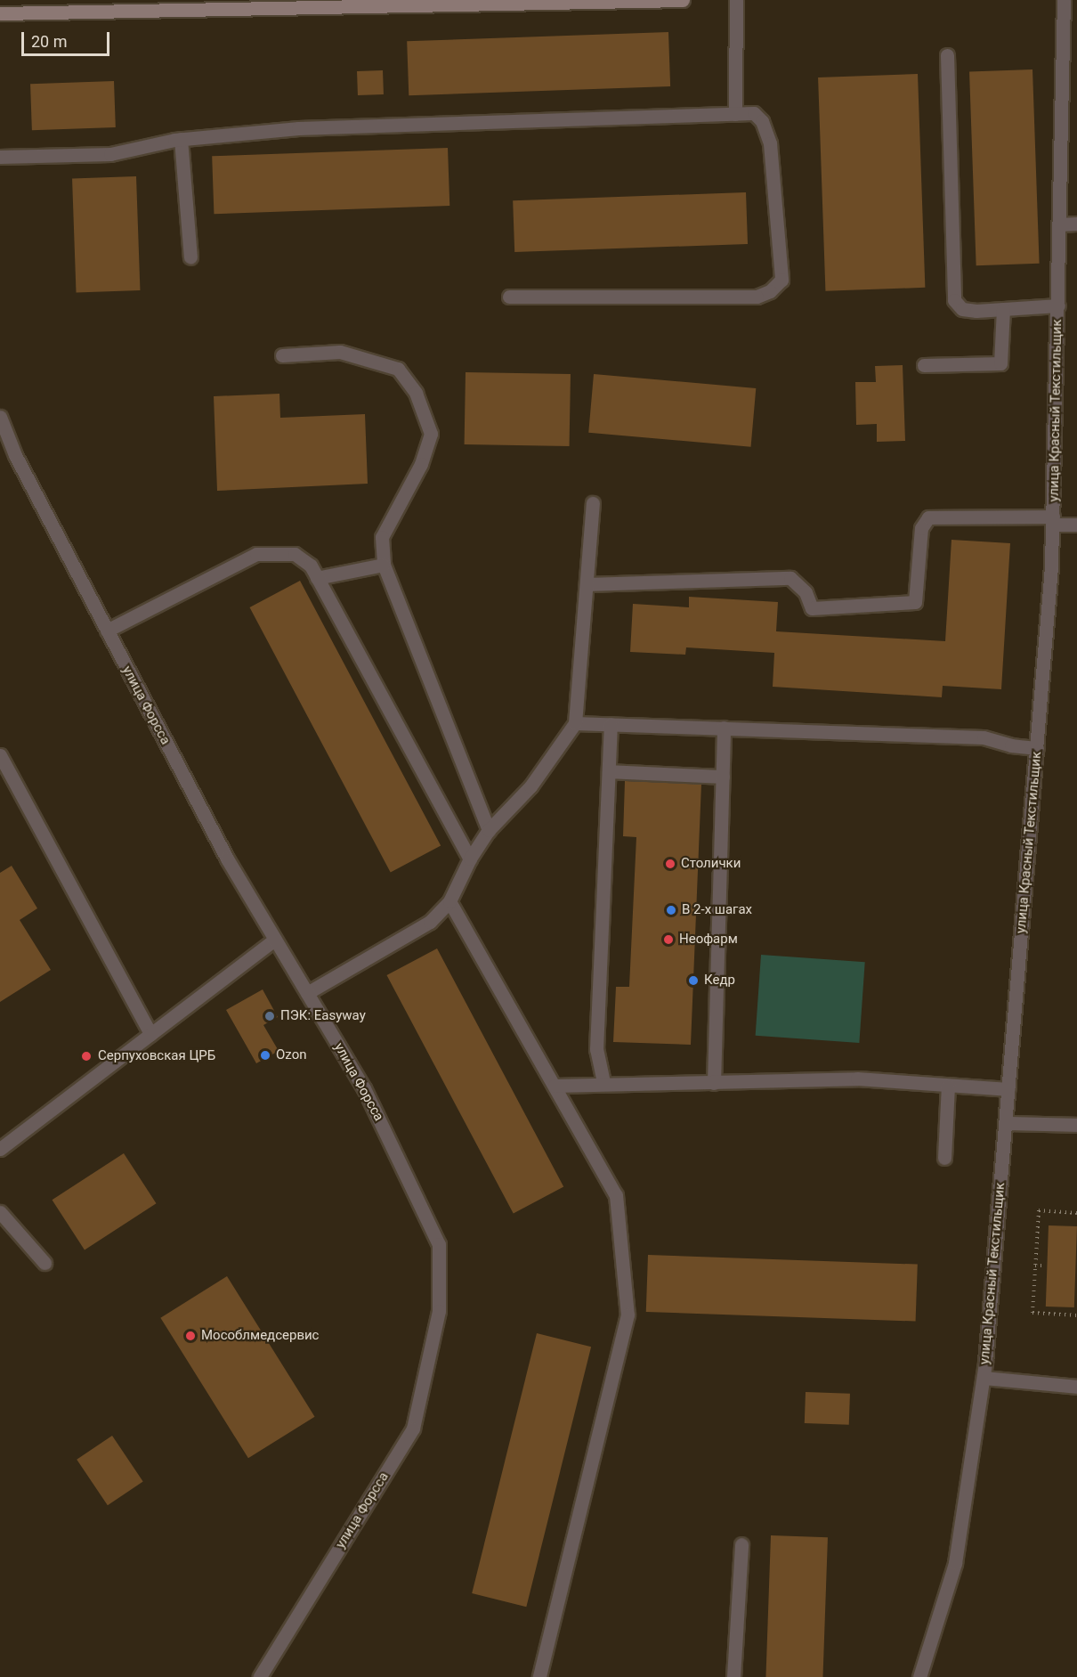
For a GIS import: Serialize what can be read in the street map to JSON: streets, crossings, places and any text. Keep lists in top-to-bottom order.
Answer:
{
  "streets": {
    "street": ["улица Красный Текстильщик", "улица Форсса"]
  },
  "places": [
    "Столички",
    "В 2-х шагах",
    "Неофарм",
    "Кедр",
    "ПЭК: Easyway",
    "Ozon",
    "Серпуховская ЦРБ",
    "Мособлмедсервис"
  ],
  "scale_bar": "20 m"
}
